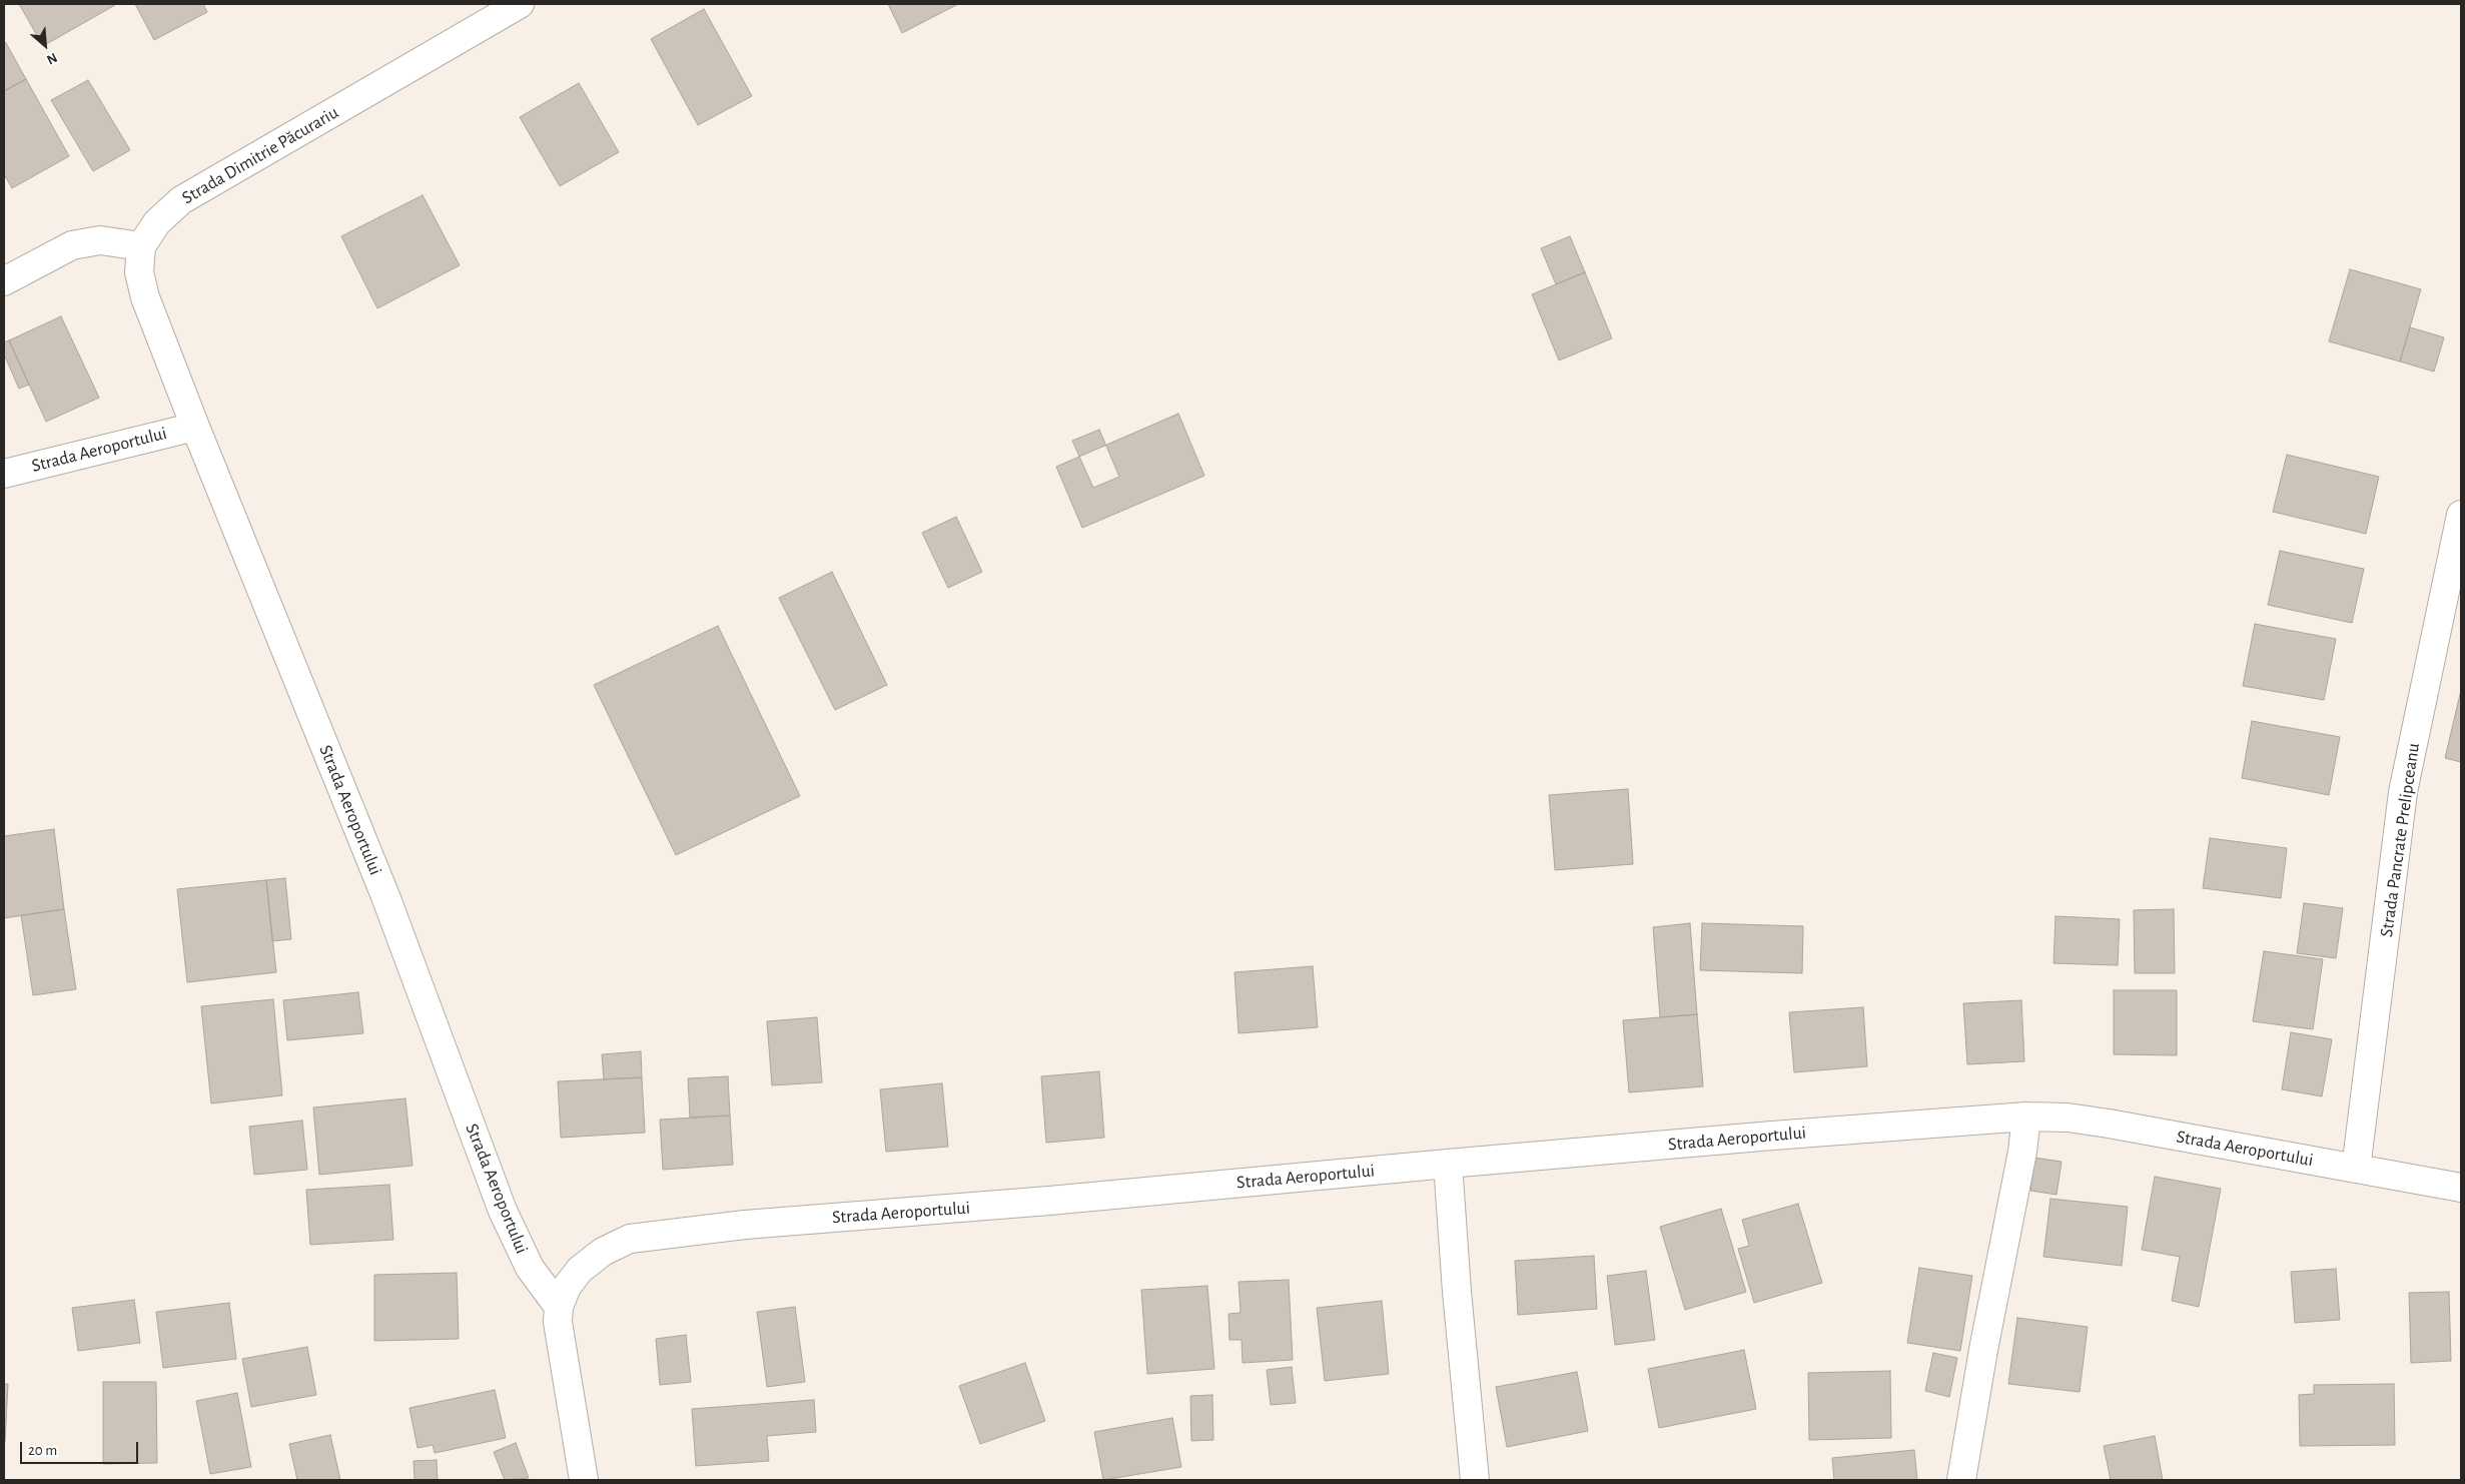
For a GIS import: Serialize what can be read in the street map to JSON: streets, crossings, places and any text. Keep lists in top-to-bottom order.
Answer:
{
  "streets": {
    "street": ["Strada Dimitrie Păcurariu", "Strada Aeroportului", "Strada Pancrate Prelipceanu"]
  },
  "crossings": [
    ["Strada Dimitrie Păcurariu", "Strada Aeroportului"],
    ["Strada Aeroportului", "Strada Pancrate Prelipceanu"]
  ],
  "scale_bar": "20 m",
  "north": "bottom right"
}
